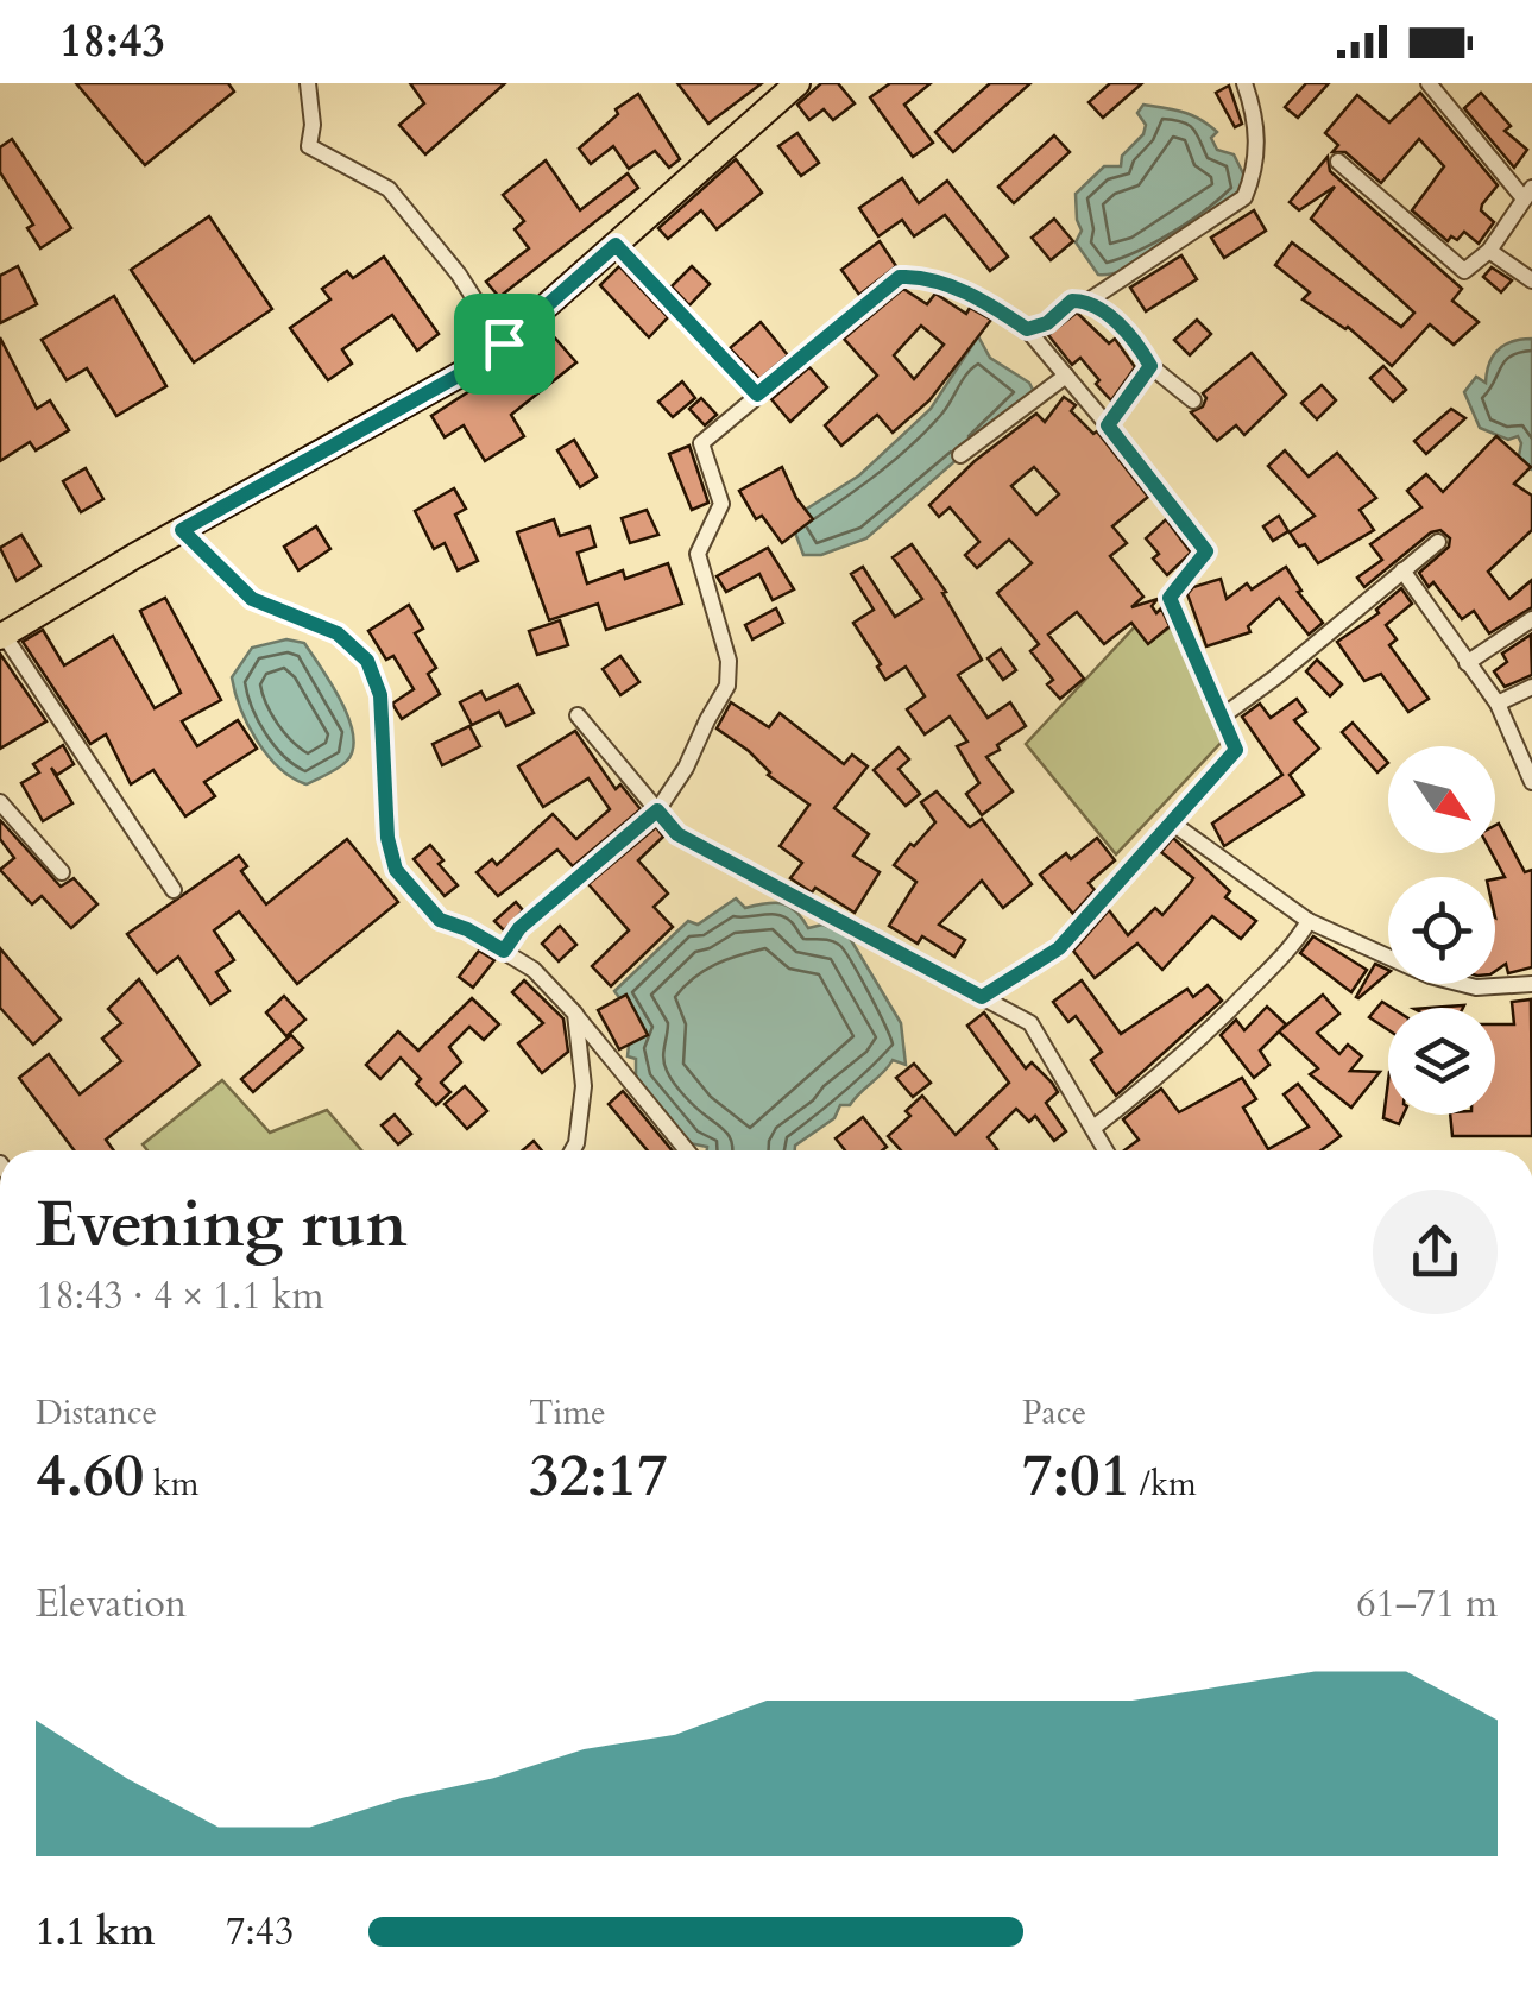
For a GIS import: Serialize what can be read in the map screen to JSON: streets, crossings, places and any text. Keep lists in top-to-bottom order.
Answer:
{
  "north": "bottom right",
  "page": {
    "status": "18:43",
    "heading": ["Evening run", "18:43 · 4 × 1.1 km"],
    "stats": [
      ["Distance", "4.60 km"],
      ["Time", "32:17"],
      ["Pace", "7:01 /km"]
    ],
    "chart": ["Elevation", "61–71 m"],
    "list": [
      {
        "name": "1.1 km",
        "note": "7:43"
      }
    ]
  }
}
